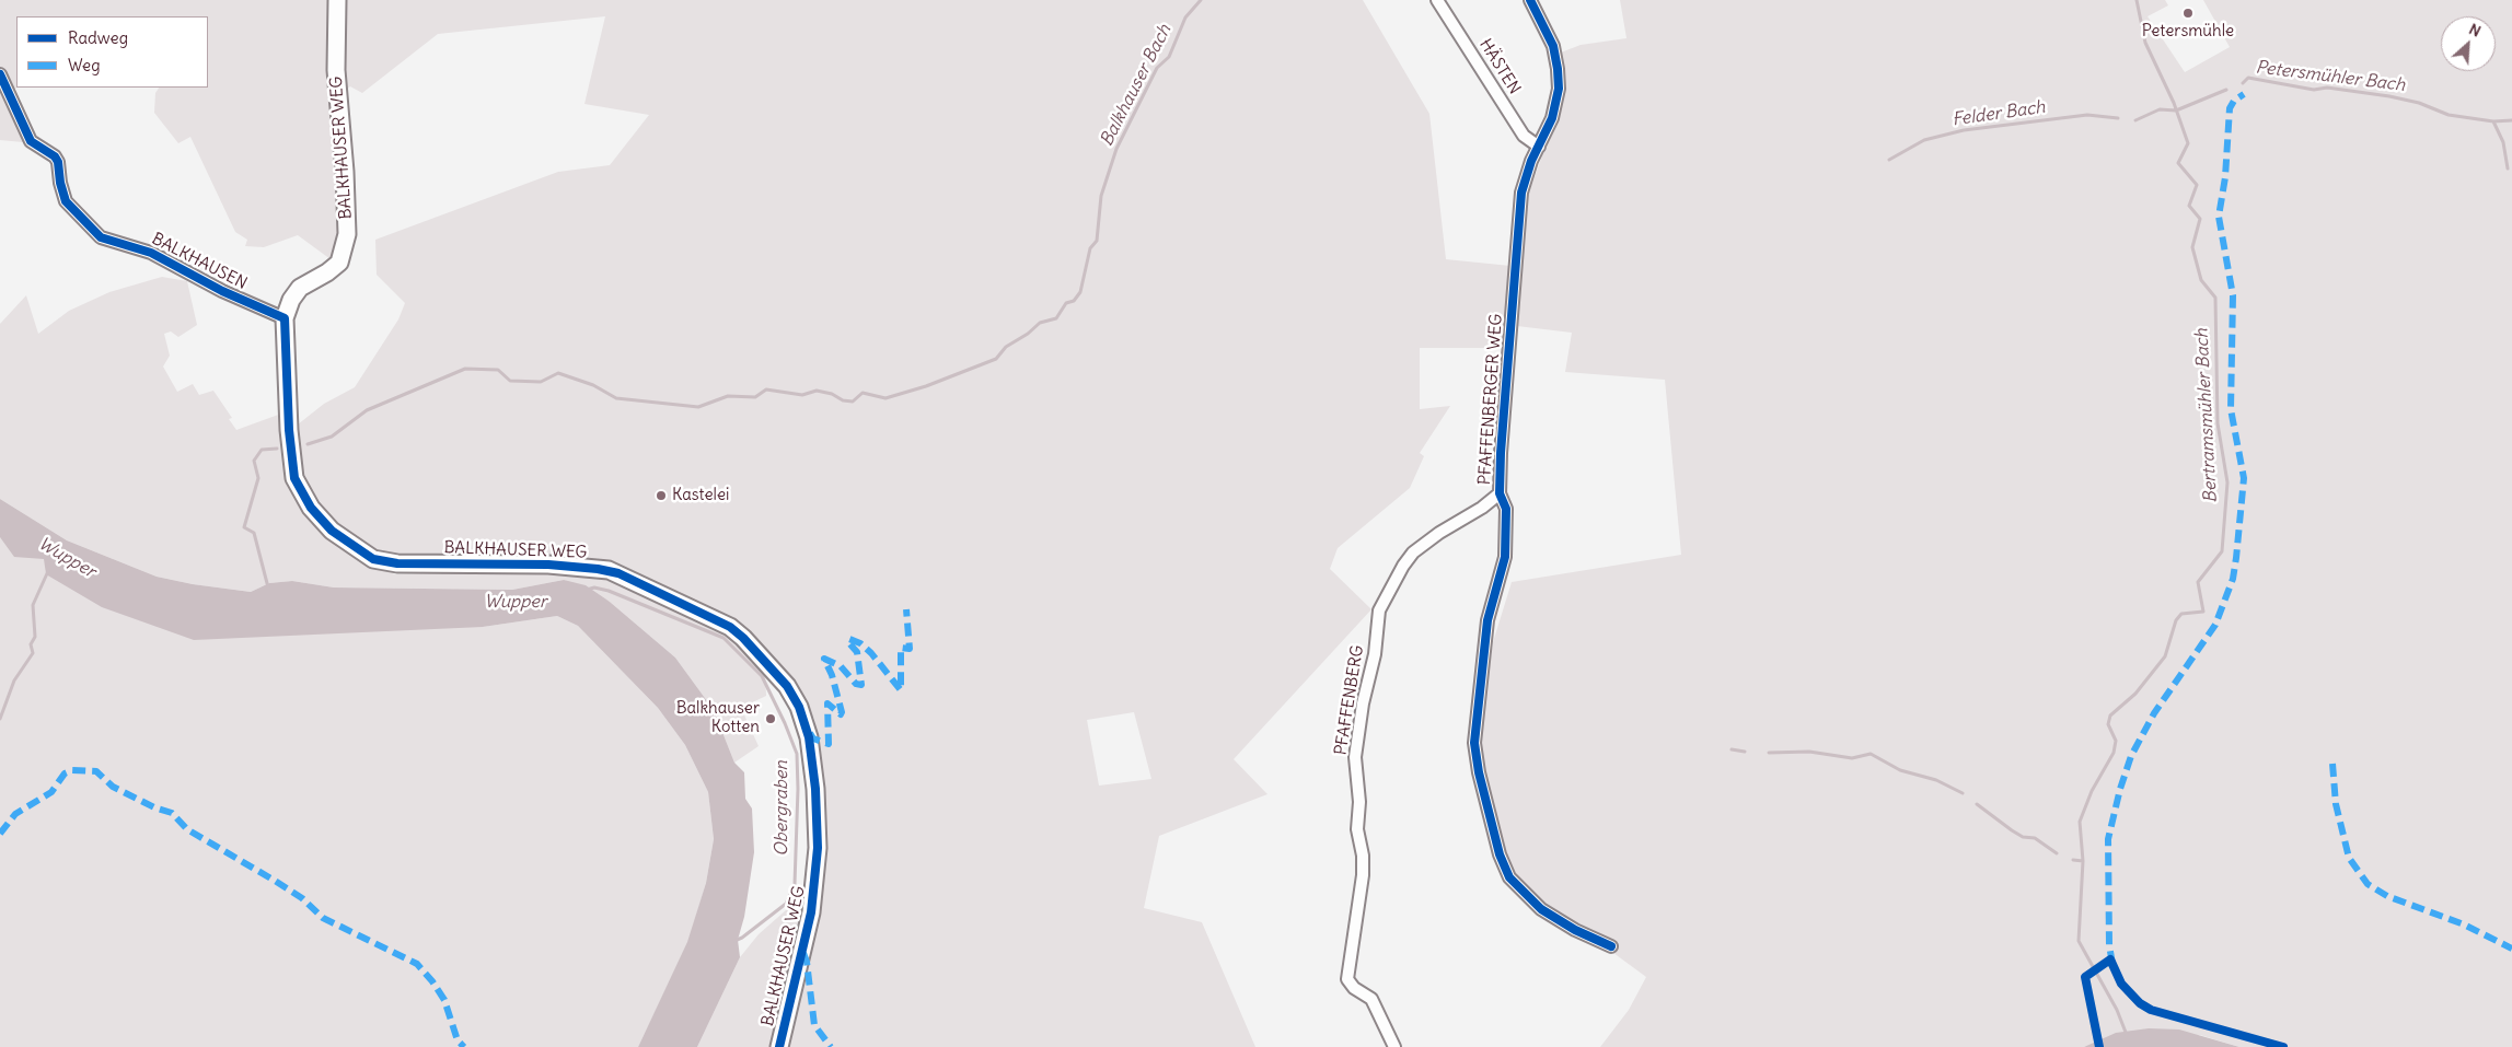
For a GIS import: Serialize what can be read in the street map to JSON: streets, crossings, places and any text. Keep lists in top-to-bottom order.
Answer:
{
  "streets": {
    "main road": ["BALKHAUSER WEG"],
    "street": [
      "HÄSTEN",
      "BALKHAUSEN",
      "PFAFFENBERGER WEG",
      "PFAFFENBERG"
    ]
  },
  "crossings": [
    ["HÄSTEN", "PFAFFENBERGER WEG"],
    ["BALKHAUSER WEG", "BALKHAUSEN"],
    ["PFAFFENBERGER WEG", "PFAFFENBERG"]
  ],
  "water": [
    "Petersmühler Bach",
    "Balkhauser Bach",
    "Felder Bach",
    "Bertramsmühler Bach",
    "Wupper",
    "Obergraben"
  ],
  "places": ["Petersmühle", "Kastelei", "Balkhauser Kotten"],
  "legend": ["Radweg", "Weg"],
  "north": "top right"
}
